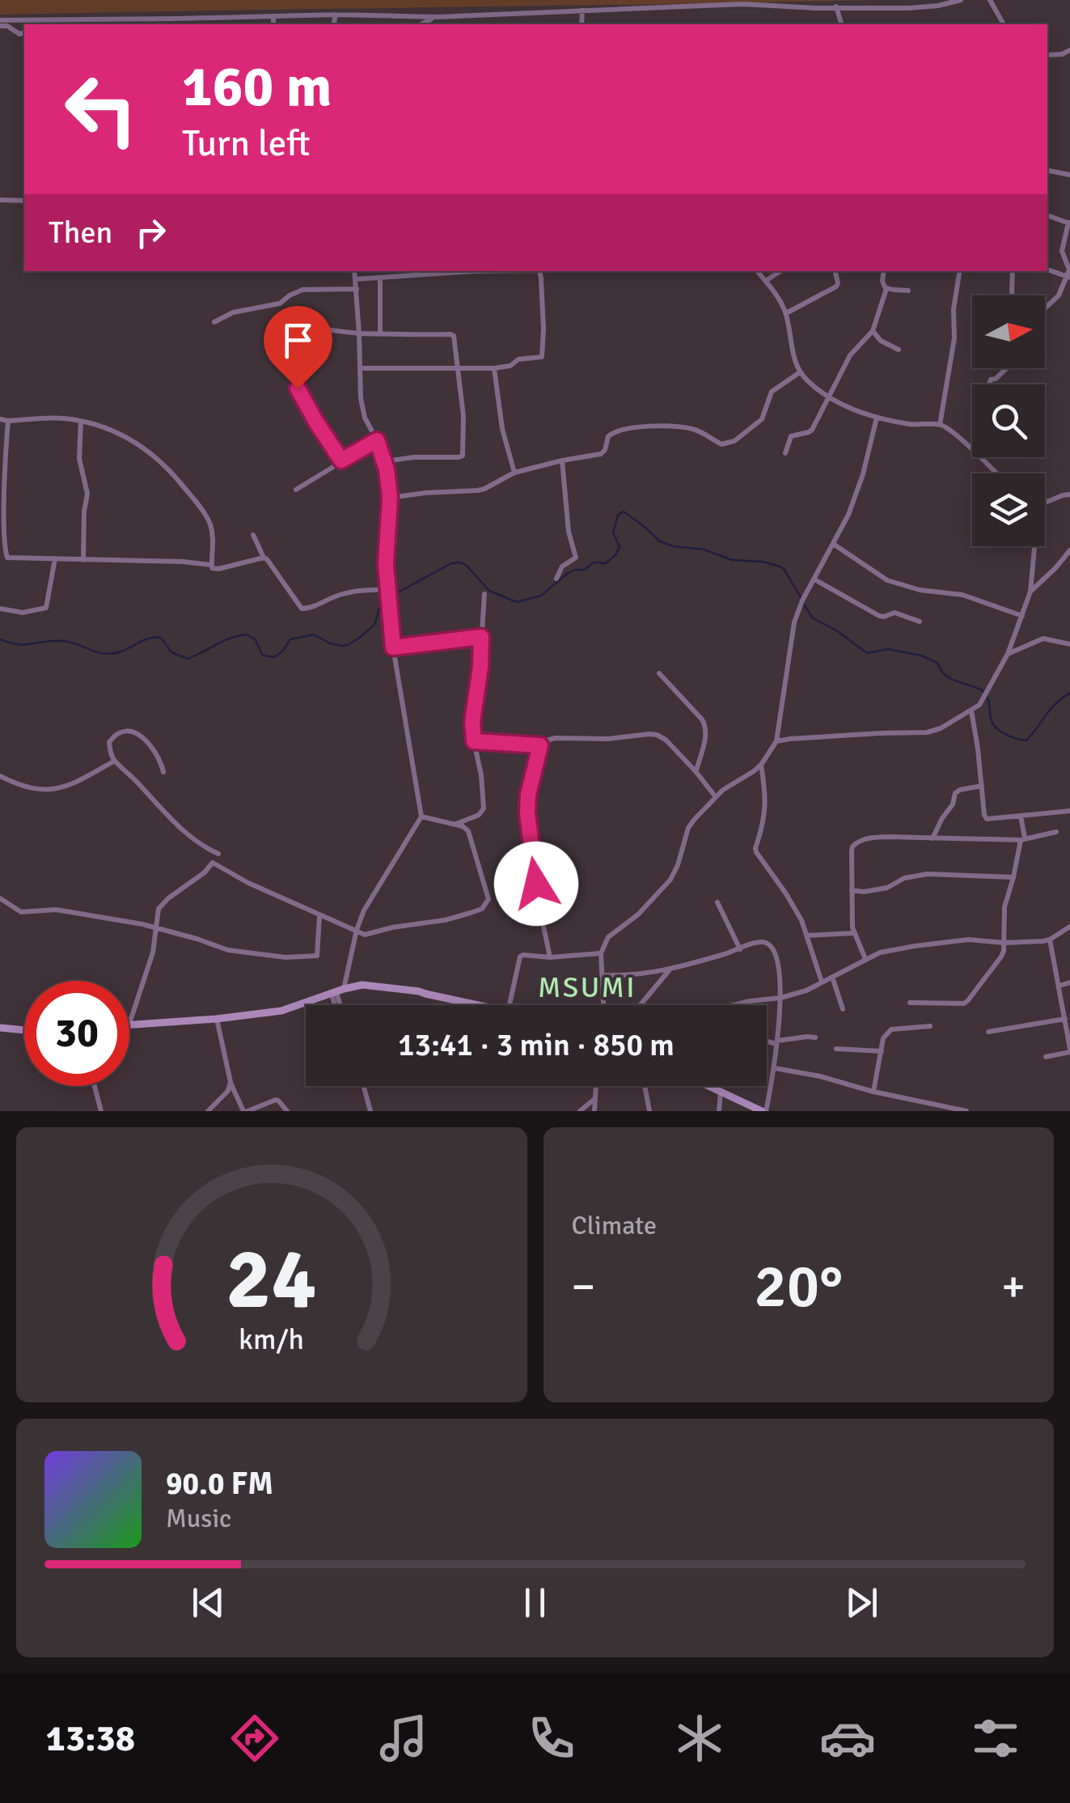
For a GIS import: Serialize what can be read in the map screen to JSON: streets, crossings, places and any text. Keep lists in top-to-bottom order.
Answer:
{
  "districts": ["MSUMI"],
  "north": "right",
  "page": {
    "turn": ["160 m", "Turn left"],
    "then": "Then",
    "limit": "30",
    "trip": "13:41 · 3 min · 850 m",
    "tile": "Climate",
    "heat": ["−", "20°", "+"],
    "song": ["90.0 FM", "Music"],
    "tabs": "13:38",
    "gauge": ["24", "km/h"]
  }
}
